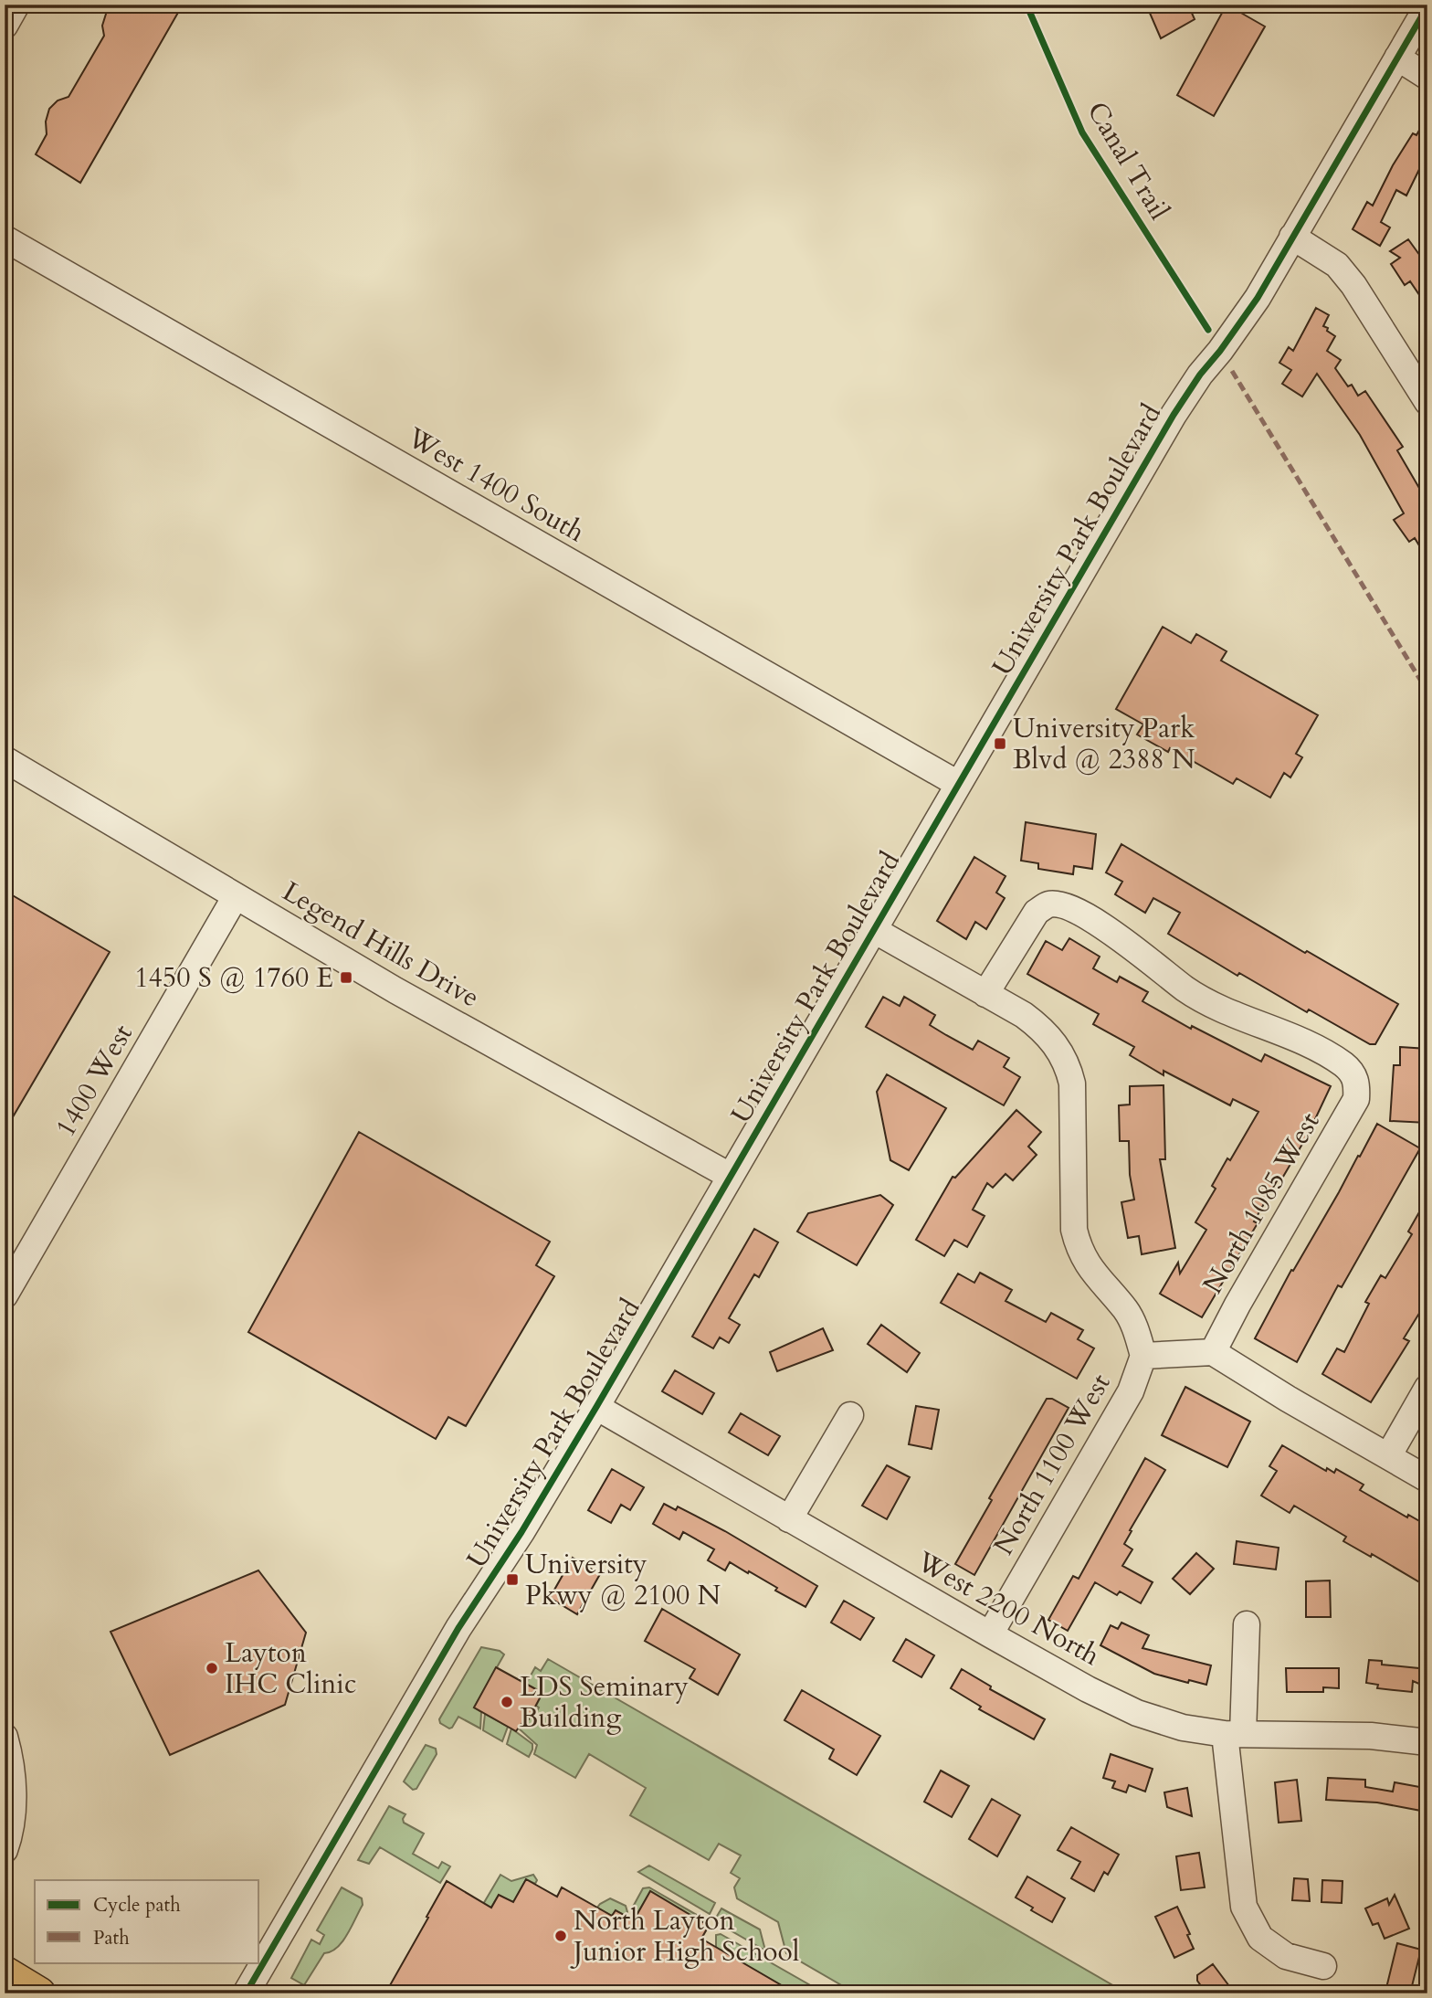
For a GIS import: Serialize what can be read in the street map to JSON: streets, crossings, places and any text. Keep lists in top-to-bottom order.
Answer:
{
  "streets": {
    "street": [
      "West 1400 South",
      "University Park Boulevard",
      "Legend Hills Drive",
      "1400 West",
      "North 1085 West",
      "North 1100 West",
      "West 2200 North"
    ],
    "cycle path": ["Canal Trail"]
  },
  "crossings": [
    ["West 1400 South", "University Park Boulevard"],
    ["University Park Boulevard", "Legend Hills Drive"],
    ["University Park Boulevard", "West 2200 North"],
    ["Legend Hills Drive", "1400 West"],
    ["North 1100 West", "West 2200 North"]
  ],
  "places": {
    "transit": ["University Park Blvd @ 2388 N", "1450 S @ 1760 E", "University Pkwy @ 2100 N"],
    "other": ["Layton IHC Clinic", "LDS Seminary Building", "North Layton Junior High School"]
  },
  "legend": ["Cycle path", "Path"]
}
